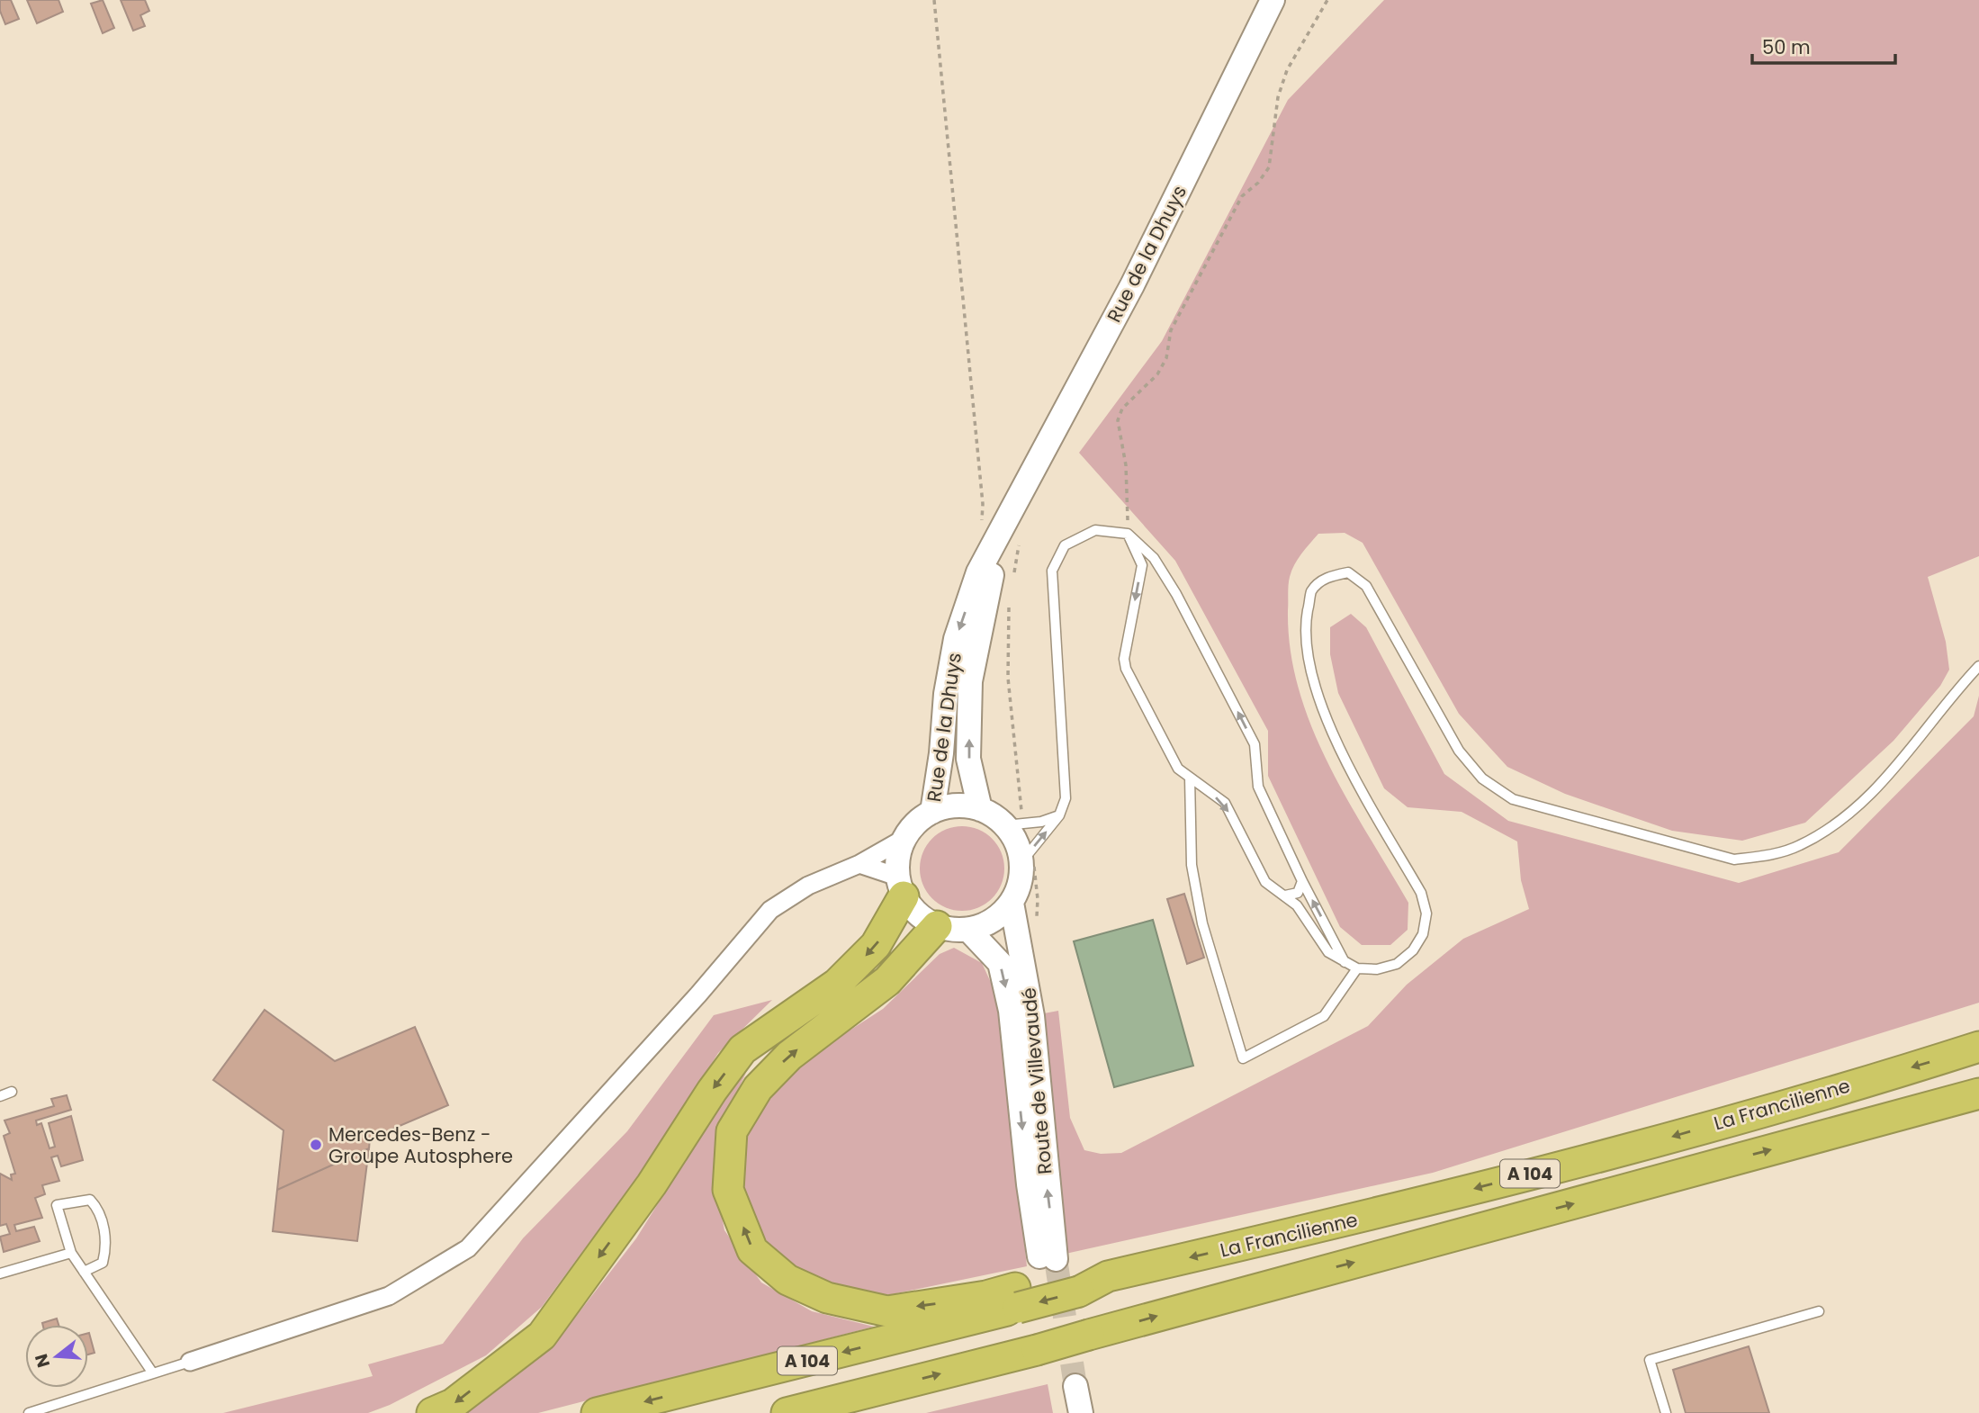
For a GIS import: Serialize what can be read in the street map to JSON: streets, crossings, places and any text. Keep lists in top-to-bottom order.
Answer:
{
  "streets": {
    "highway": ["La Francilienne", "A 104"],
    "street": ["Rue de la Dhuys", "Route de Villevaudé"]
  },
  "crossings": [
    ["Rue de la Dhuys", "Route de Villevaudé"],
    ["Route de Villevaudé", "La Francilienne"]
  ],
  "places": ["Mercedes-Benz - Groupe Autosphere"],
  "scale_bar": "50 m",
  "north": "left"
}
